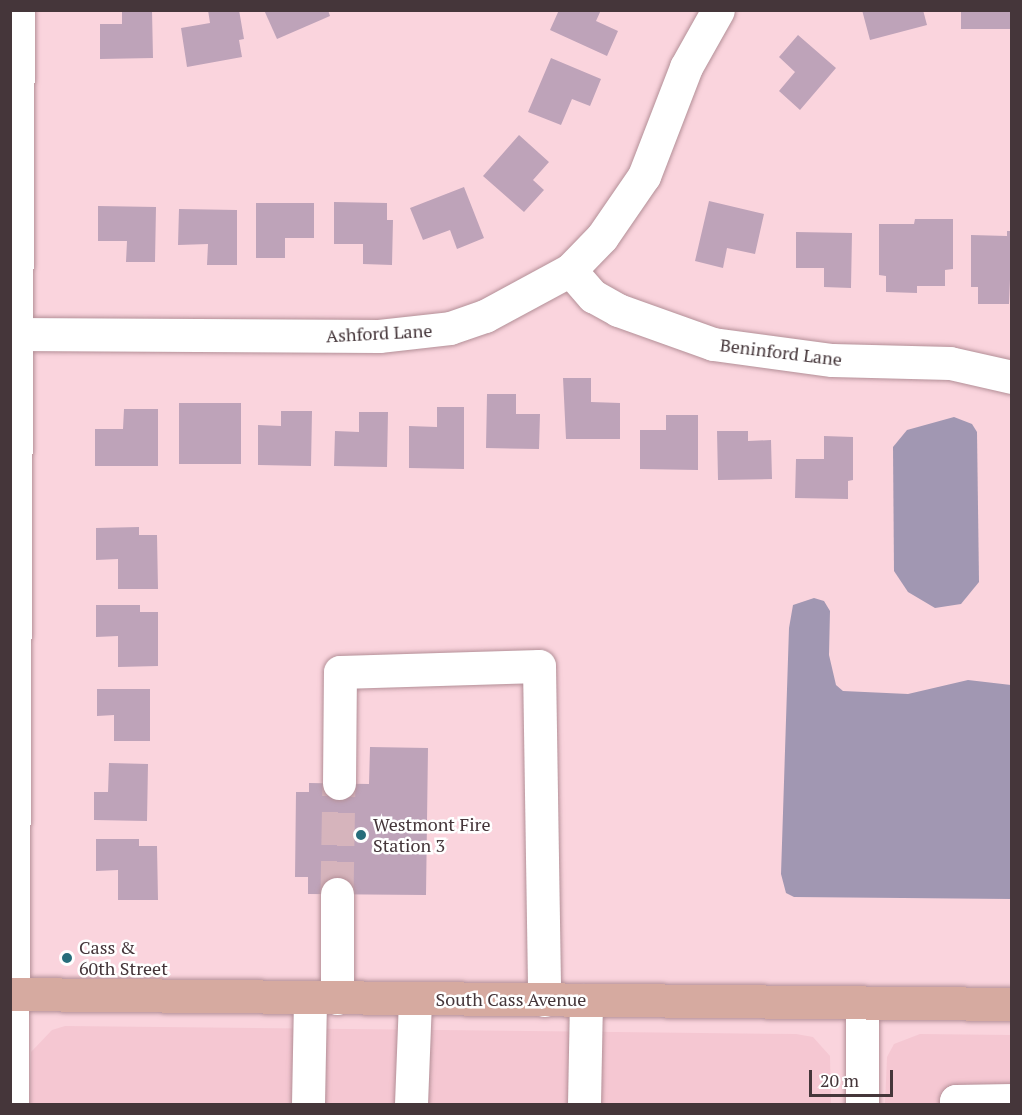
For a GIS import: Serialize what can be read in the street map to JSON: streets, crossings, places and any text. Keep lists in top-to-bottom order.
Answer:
{
  "streets": {
    "main road": ["South Cass Avenue"],
    "street": ["Ashford Lane", "Beninford Lane"]
  },
  "crossings": [
    ["Ashford Lane", "Beninford Lane"]
  ],
  "places": ["Westmont Fire Station 3", "Cass & 60th Street"],
  "scale_bar": "20 m"
}
